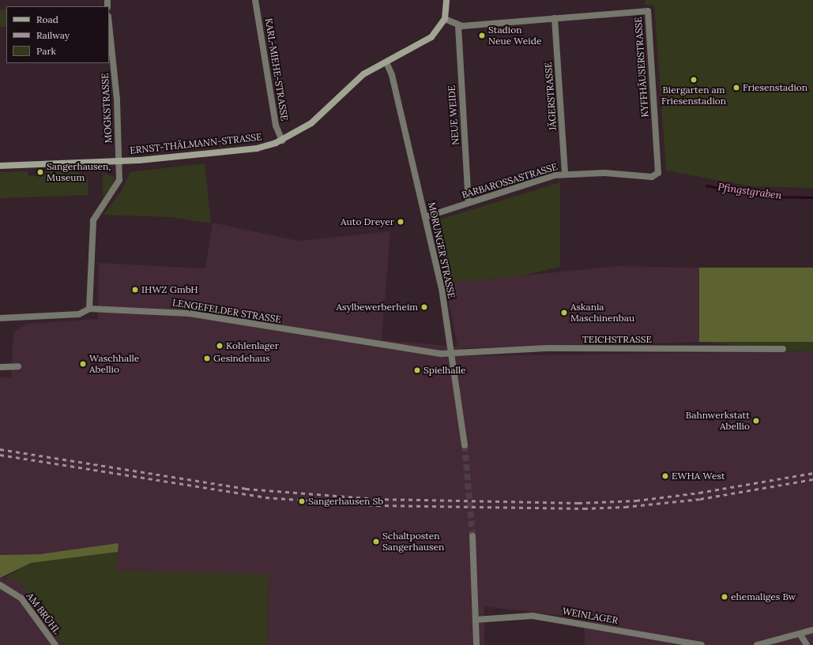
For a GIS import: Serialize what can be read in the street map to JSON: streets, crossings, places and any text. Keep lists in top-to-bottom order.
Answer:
{
  "streets": {
    "street": [
      "KYFFHÄUSERSTRASSE",
      "KARL-MIEHE-STRASSE",
      "JÄGERSTRASSE",
      "MOGKSTRASSE",
      "NEUE WEIDE",
      "ERNST-THÄLMANN-STRASSE",
      "BARBAROSSASTRASSE",
      "MORUNGER STRASSE",
      "LENGEFELDER STRASSE",
      "TEICHSTRASSE",
      "AM BRÜHL",
      "WEINLAGER"
    ]
  },
  "crossings": [
    ["KYFFHÄUSERSTRASSE", "JÄGERSTRASSE"],
    ["KYFFHÄUSERSTRASSE", "NEUE WEIDE"],
    ["KYFFHÄUSERSTRASSE", "BARBAROSSASTRASSE"],
    ["KARL-MIEHE-STRASSE", "ERNST-THÄLMANN-STRASSE"],
    ["JÄGERSTRASSE", "BARBAROSSASTRASSE"],
    ["MOGKSTRASSE", "ERNST-THÄLMANN-STRASSE"],
    ["MOGKSTRASSE", "LENGEFELDER STRASSE"],
    ["NEUE WEIDE", "BARBAROSSASTRASSE"],
    ["ERNST-THÄLMANN-STRASSE", "MORUNGER STRASSE"],
    ["BARBAROSSASTRASSE", "MORUNGER STRASSE"],
    ["MORUNGER STRASSE", "LENGEFELDER STRASSE"],
    ["MORUNGER STRASSE", "TEICHSTRASSE"],
    ["LENGEFELDER STRASSE", "TEICHSTRASSE"]
  ],
  "water": ["Pfingstgraben"],
  "places": [
    "Stadion Neue Weide",
    "Biergarten am Friesenstadion",
    "Friesenstadion",
    "Sangerhausen, Museum",
    "Auto Dreyer",
    "IHWZ GmbH",
    "Asylbewerberheim",
    "Askania Maschinenbau",
    "Kohlenlager",
    "Gesindehaus",
    "Waschhalle Abellio",
    "Spielhalle",
    "Bahnwerkstatt Abellio",
    "EWHA West",
    "Sangerhausen Sb",
    "Schaltposten Sangerhausen",
    "ehemaliges Bw"
  ],
  "legend": ["Road", "Railway", "Park"]
}
